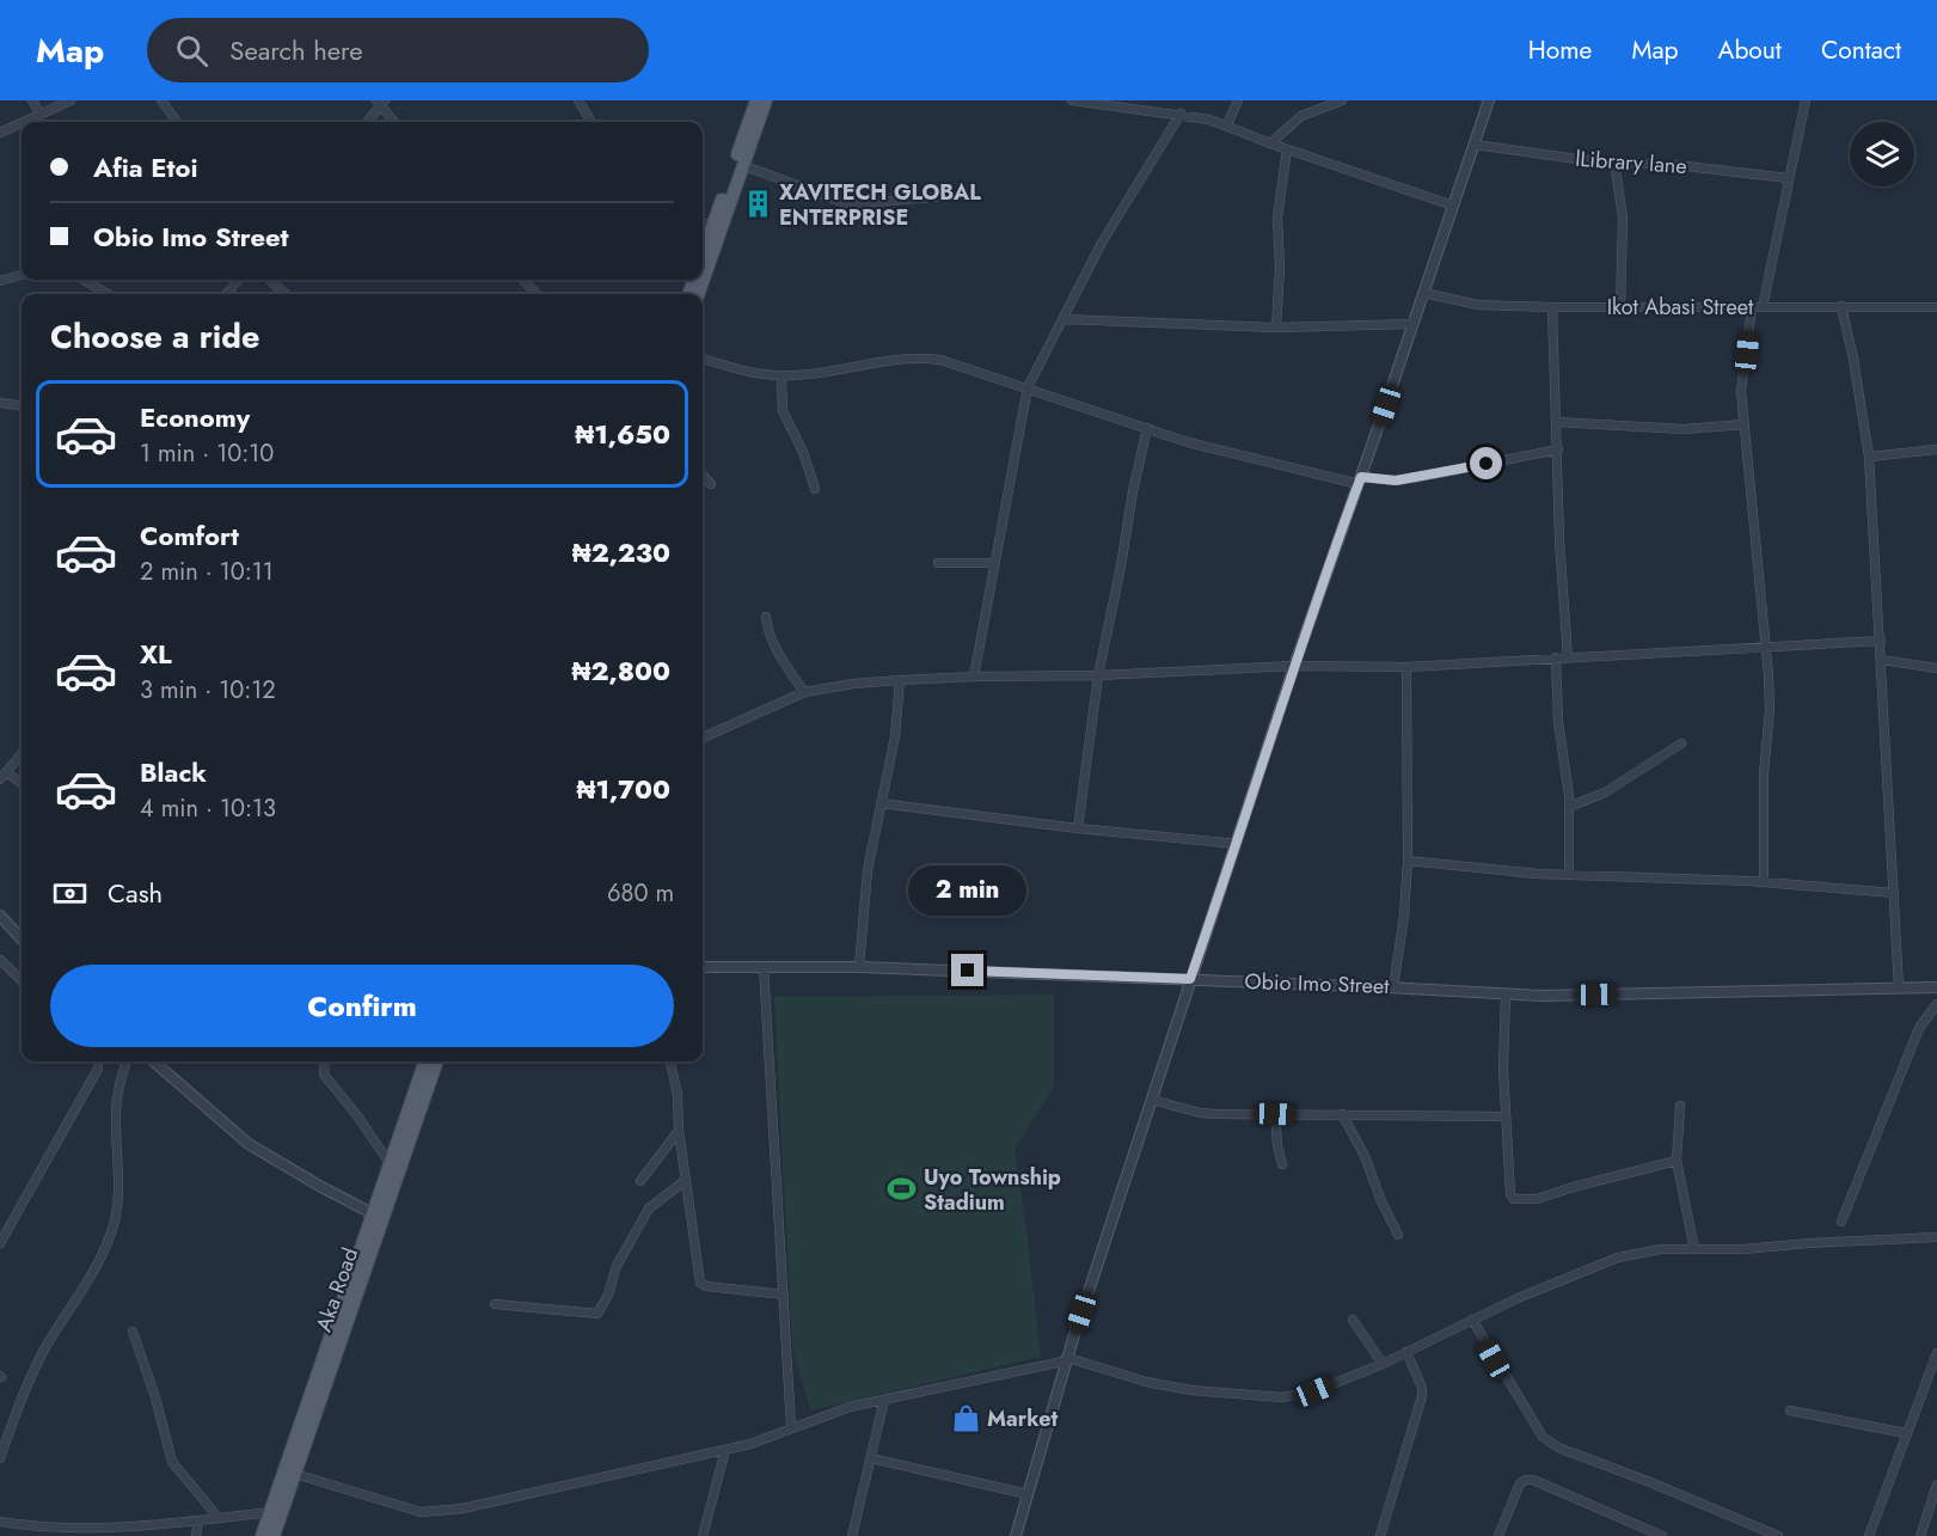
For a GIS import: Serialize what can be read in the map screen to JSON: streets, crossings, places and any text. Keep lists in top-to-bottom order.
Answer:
{
  "streets": {
    "main road": ["Aka Road"],
    "street": ["lLibrary lane", "Ikot Abasi Street", "Obio Imo Street"]
  },
  "places": {
    "building": ["XAVITECH GLOBAL ENTERPRISE"],
    "sports": ["Uyo Township Stadium"],
    "shop": ["Market"]
  },
  "page": {
    "header": "Map",
    "search": "Search here",
    "nav": [
      "Home",
      "Map",
      "About",
      "Contact"
    ],
    "banner": ["Afia Etoi", "Obio Imo Street"],
    "heading": "Choose a ride",
    "list": [
      {
        "name": "Economy",
        "note": "1 min · 10:10",
        "value": "₦1,650"
      },
      {
        "name": "Comfort",
        "note": "2 min · 10:11",
        "value": "₦2,230"
      },
      {
        "name": "XL",
        "note": "3 min · 10:12",
        "value": "₦2,800"
      },
      {
        "name": "Black",
        "note": "4 min · 10:13",
        "value": "₦1,700"
      }
    ],
    "pay": ["Cash", "680 m"],
    "bubble": "2 min",
    "buttons": "Confirm"
  }
}
